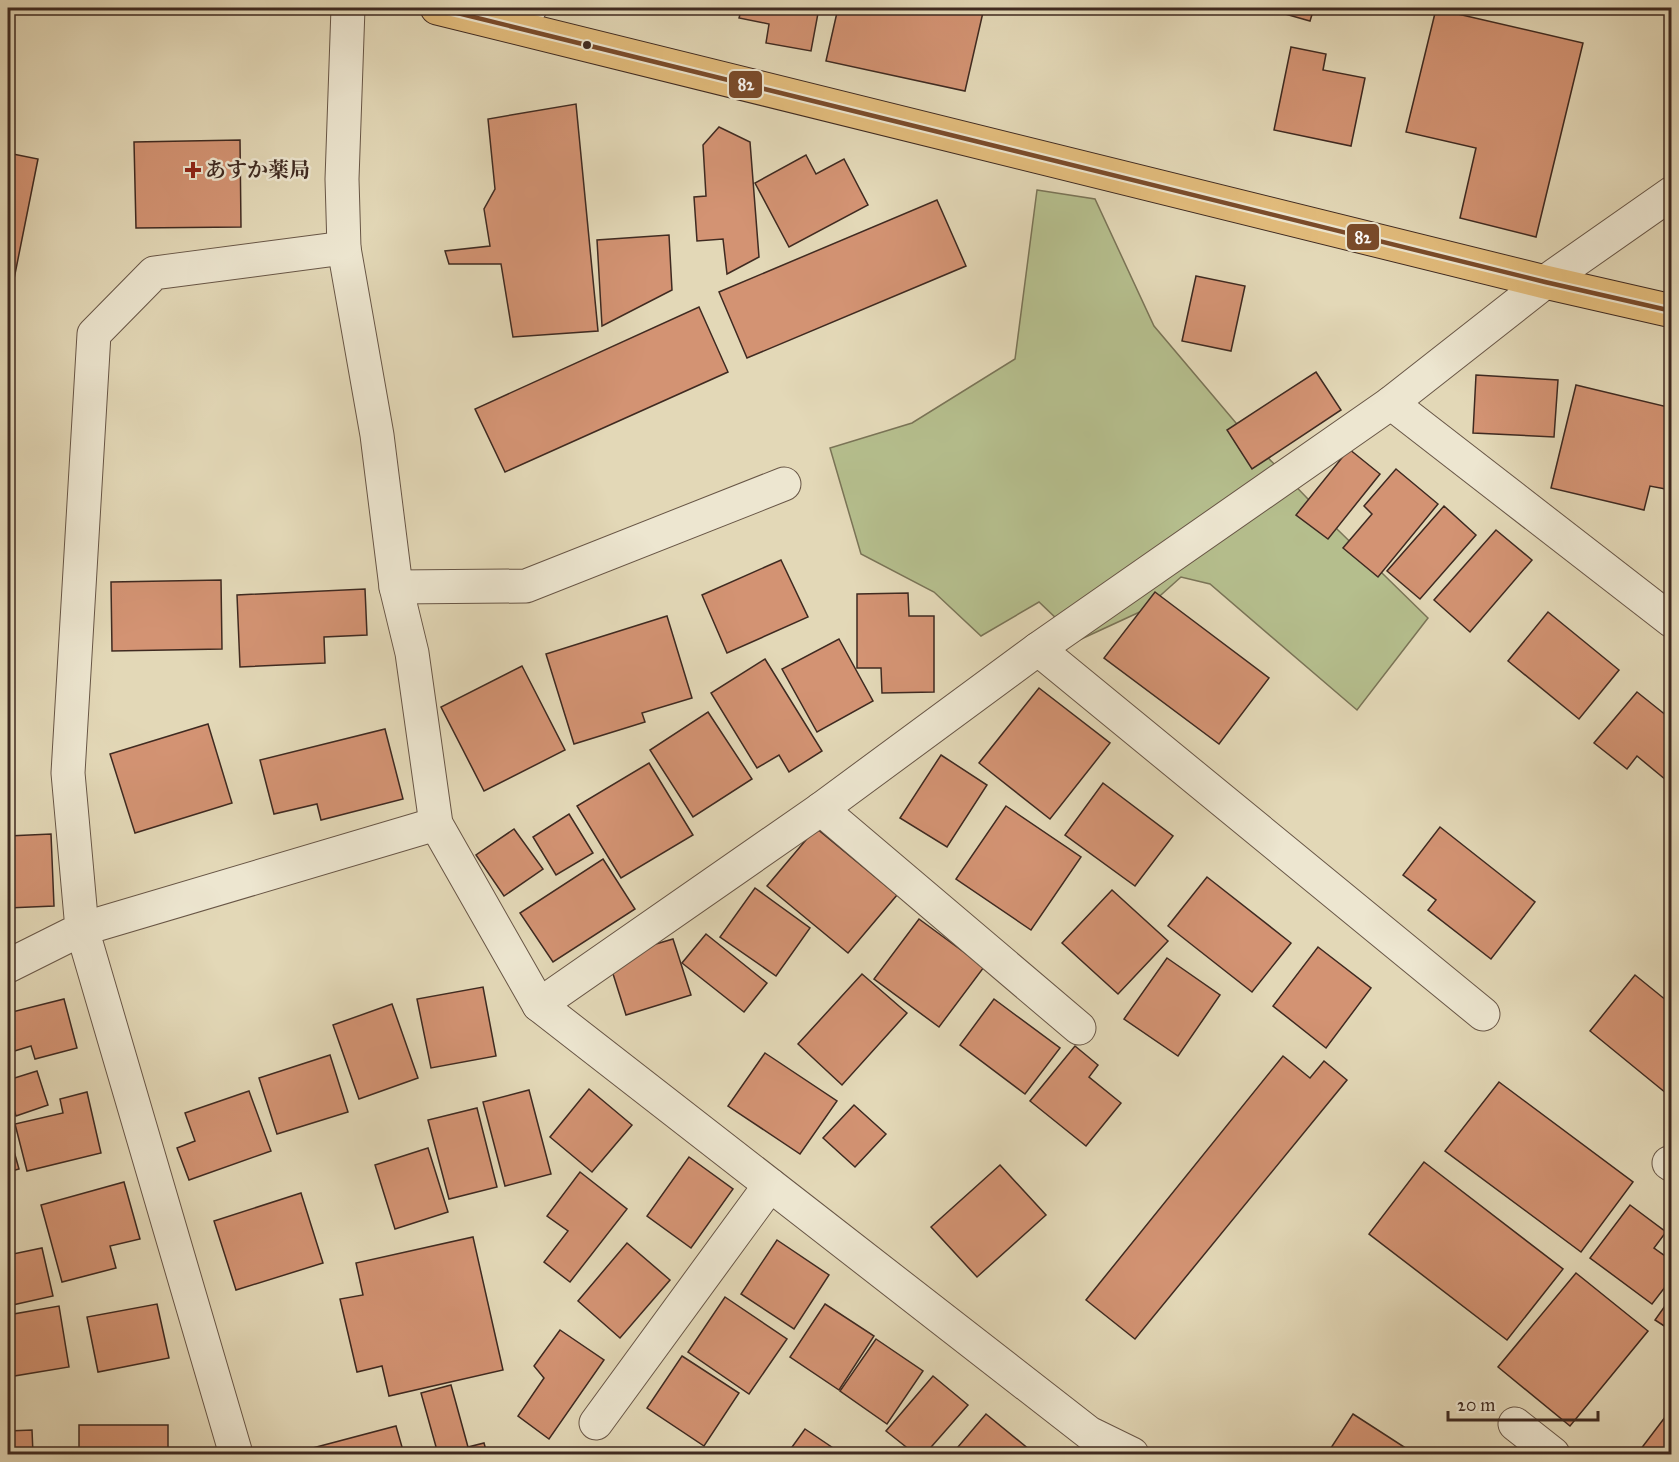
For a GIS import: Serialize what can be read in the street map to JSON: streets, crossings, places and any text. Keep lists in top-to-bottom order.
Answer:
{
  "places": {
    "health": ["あすか薬局"]
  },
  "lines": ["transit line 82"],
  "scale_bar": "20 m"
}
